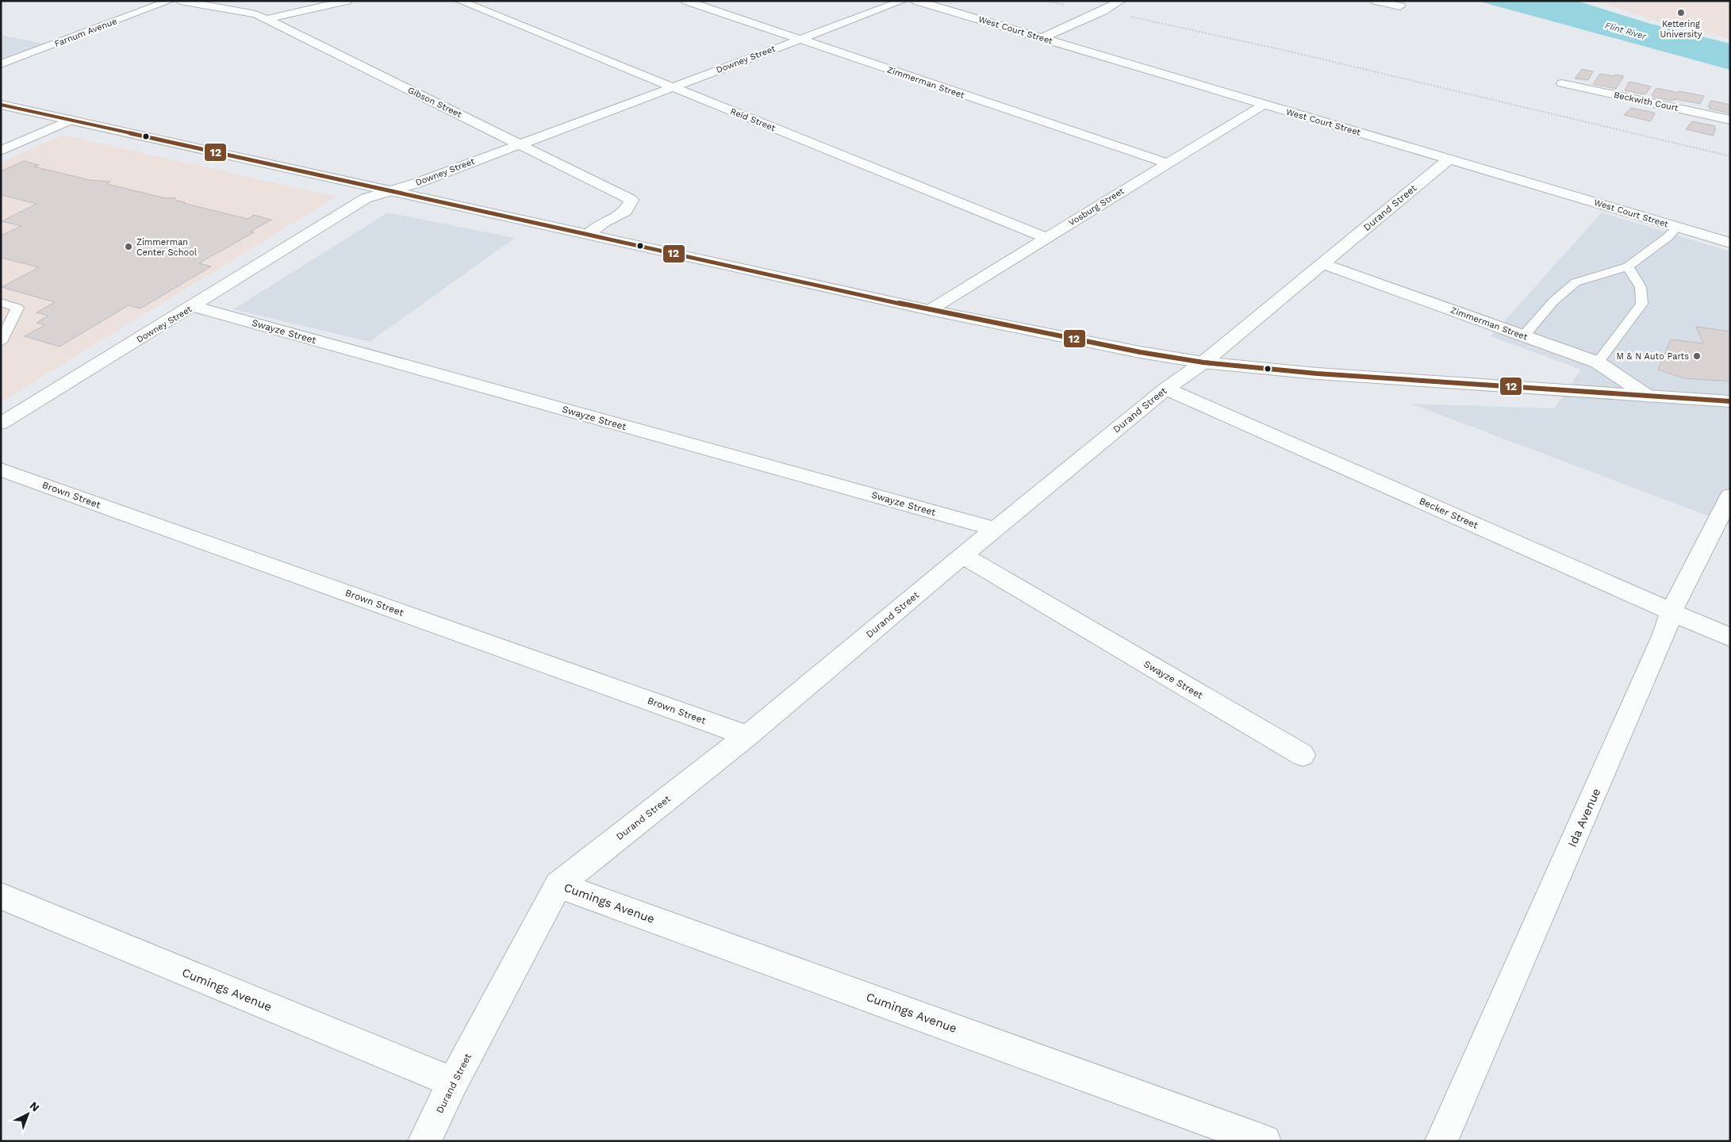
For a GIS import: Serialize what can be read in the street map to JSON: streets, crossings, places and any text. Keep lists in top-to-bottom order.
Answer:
{
  "streets": {
    "street": [
      "West Court Street",
      "Farnum Avenue",
      "Downey Street",
      "Zimmerman Street",
      "Beckwith Court",
      "Gibson Street",
      "Reid Street",
      "Vosburg Street",
      "Durand Street",
      "Swayze Street",
      "Brown Street",
      "Becker Street",
      "Ida Avenue",
      "Cumings Avenue"
    ]
  },
  "crossings": [
    ["West Court Street", "Vosburg Street"],
    ["West Court Street", "Durand Street"],
    ["Downey Street", "Zimmerman Street"],
    ["Downey Street", "Gibson Street"],
    ["Downey Street", "Reid Street"],
    ["Downey Street", "Swayze Street"],
    ["Zimmerman Street", "Vosburg Street"],
    ["Zimmerman Street", "Durand Street"],
    ["Reid Street", "Vosburg Street"],
    ["Durand Street", "Swayze Street"],
    ["Durand Street", "Brown Street"],
    ["Durand Street", "Becker Street"],
    ["Durand Street", "Cumings Avenue"],
    ["Becker Street", "Ida Avenue"]
  ],
  "water": ["Flint River"],
  "places": ["Kettering University", "Zimmerman Center School", "M & N Auto Parts"],
  "lines": ["transit line 12"],
  "north": "top right"
}
